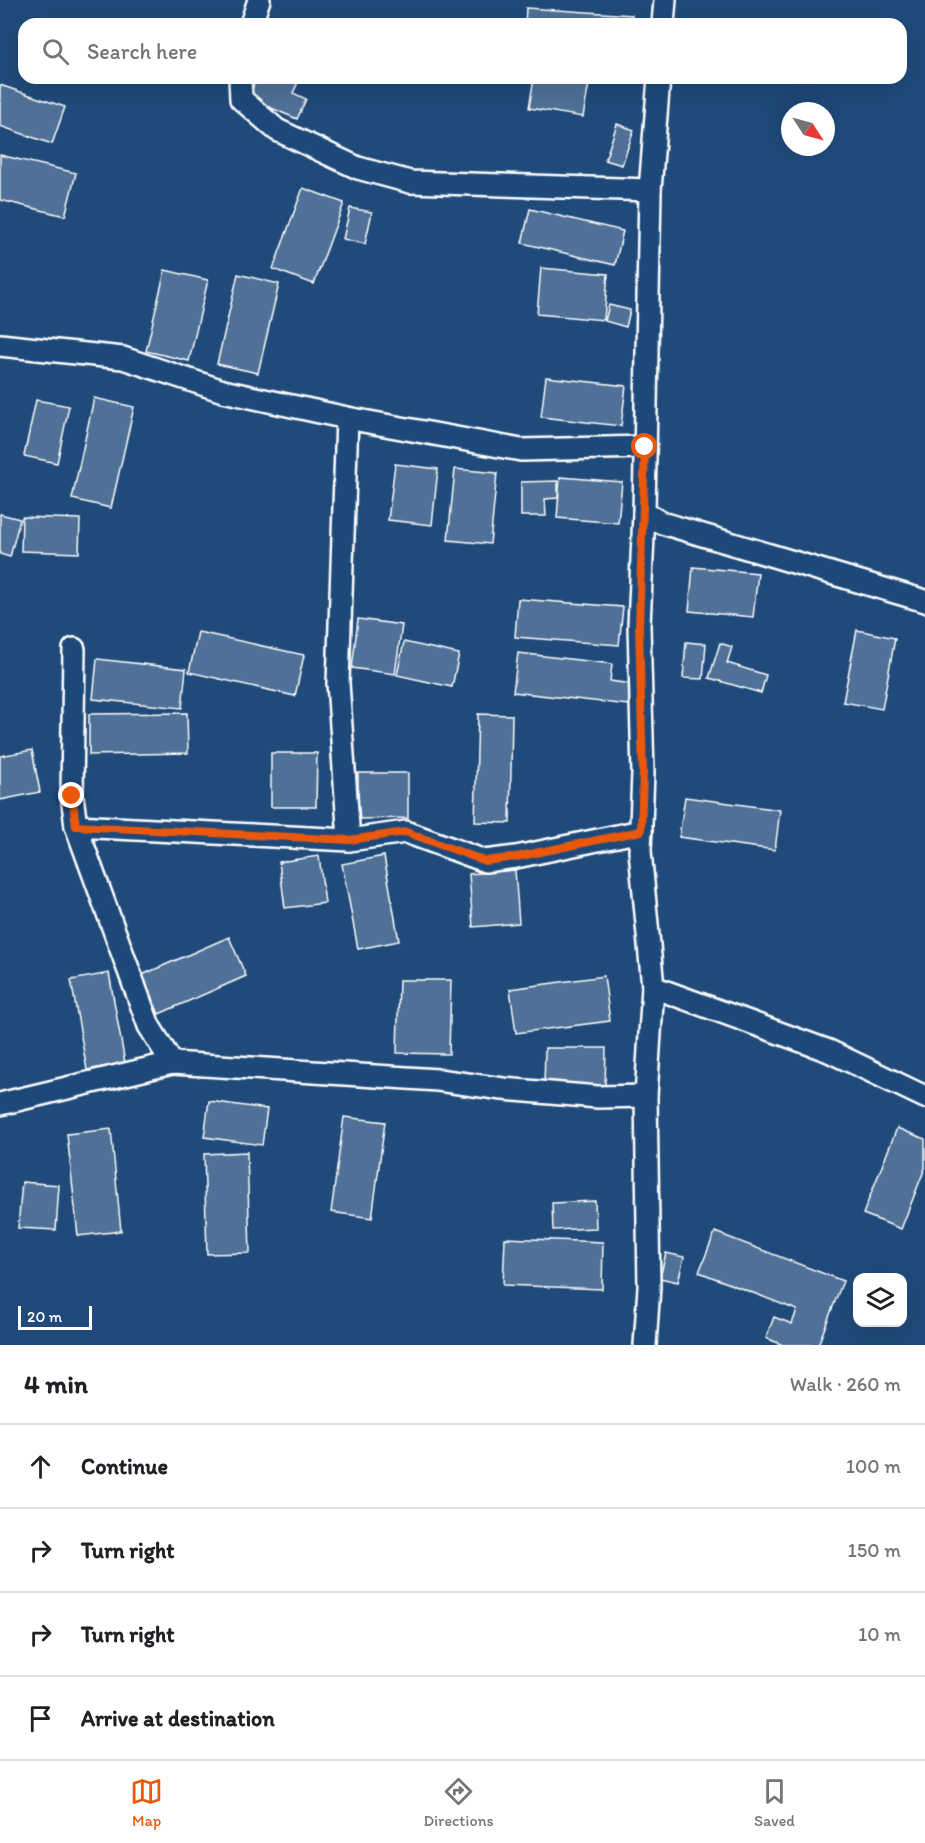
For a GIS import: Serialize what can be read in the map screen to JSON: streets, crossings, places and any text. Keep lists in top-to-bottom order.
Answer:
{
  "scale_bar": "20 m",
  "north": "bottom right",
  "page": {
    "search": "Search here",
    "scale": "20 m",
    "heading": ["4 min", "Walk · 260 m"],
    "list": [
      ["Continue", "100 m"],
      ["Turn right", "150 m"],
      ["Turn right", "10 m"],
      "Arrive at destination"
    ],
    "nav": ["Map", "Directions", "Saved"]
  }
}
